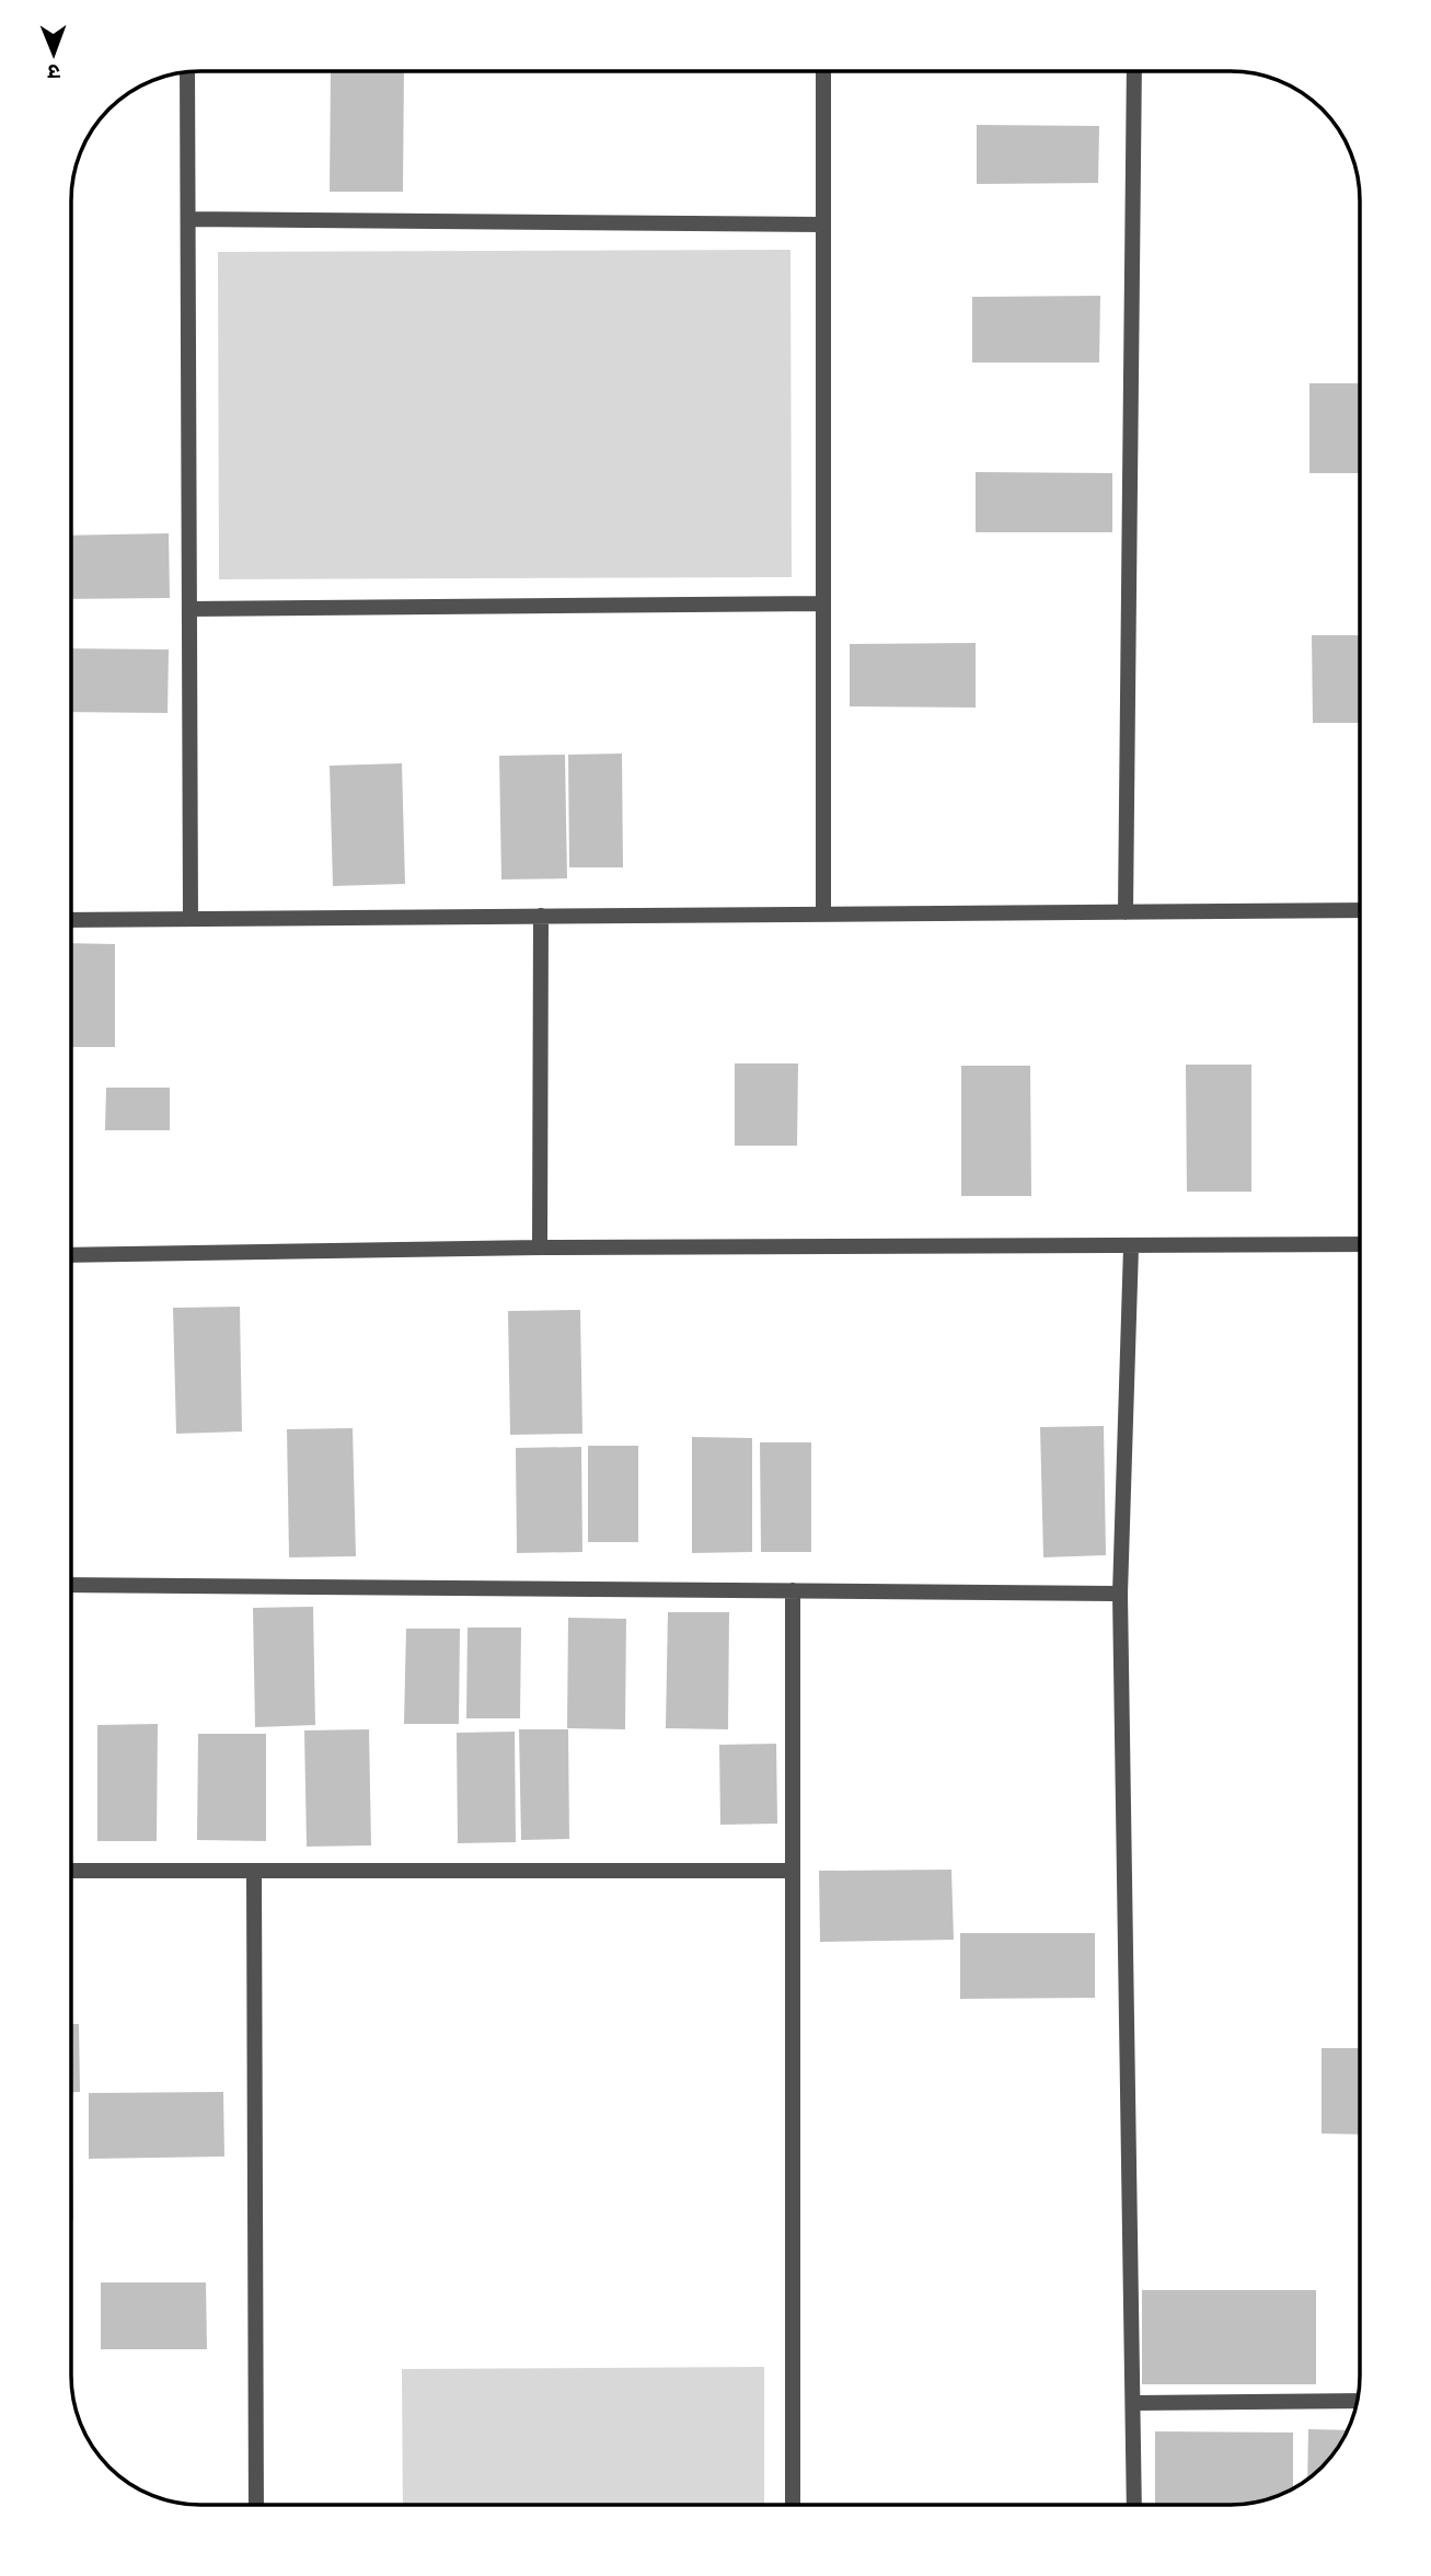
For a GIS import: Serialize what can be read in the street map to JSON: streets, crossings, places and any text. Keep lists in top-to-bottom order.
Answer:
{
  "north": "bottom"
}
